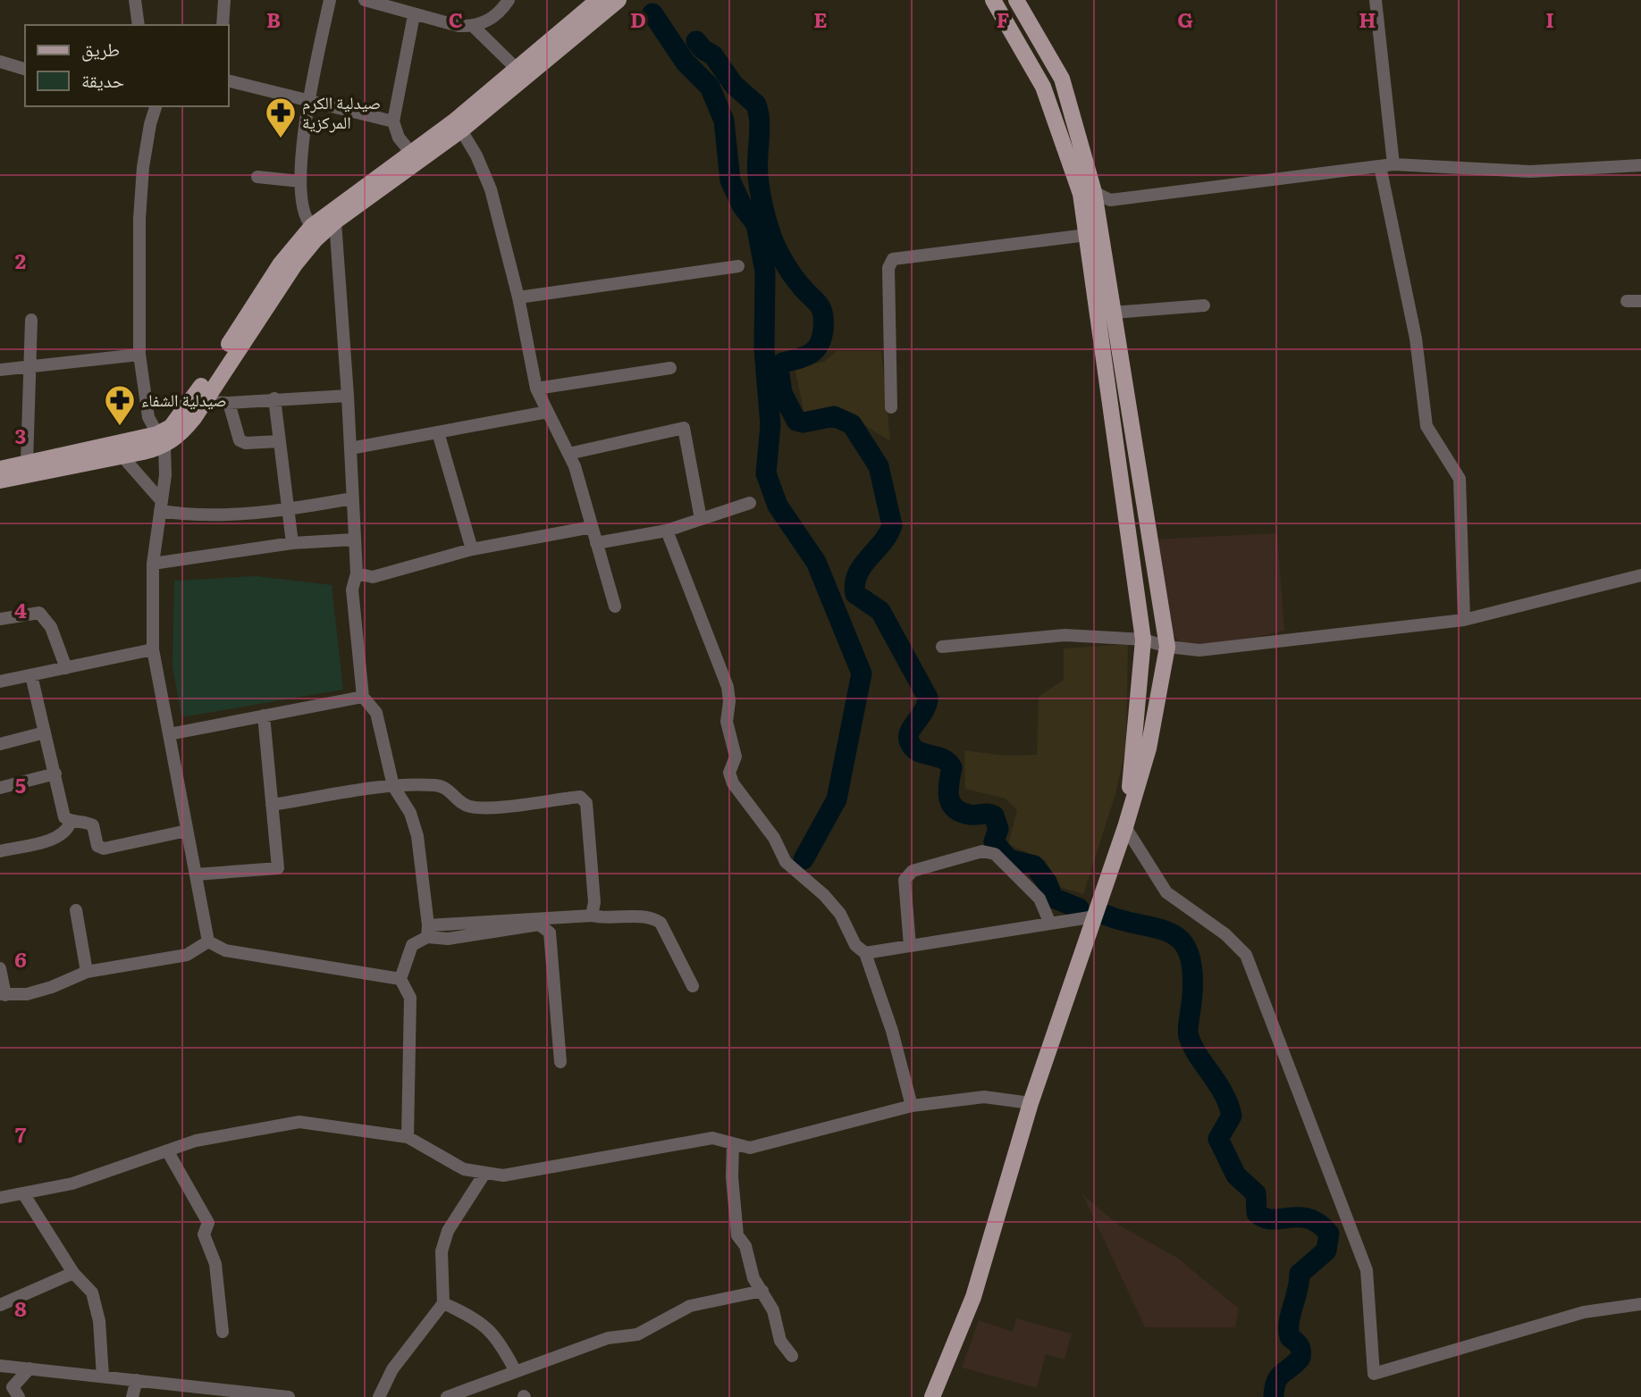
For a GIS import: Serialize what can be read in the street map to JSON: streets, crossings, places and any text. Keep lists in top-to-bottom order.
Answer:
{
  "places": {
    "pharmacy": ["صيدلية الكرم المركزية", "صيدلية الشفاء"]
  },
  "legend": ["طريق", "حديقة"],
  "grid": {
    "columns": [
      "B",
      "C",
      "D",
      "E",
      "F",
      "G",
      "H",
      "I"
    ],
    "rows": [
      "2",
      "3",
      "4",
      "5",
      "6",
      "7",
      "8"
    ]
  }
}
